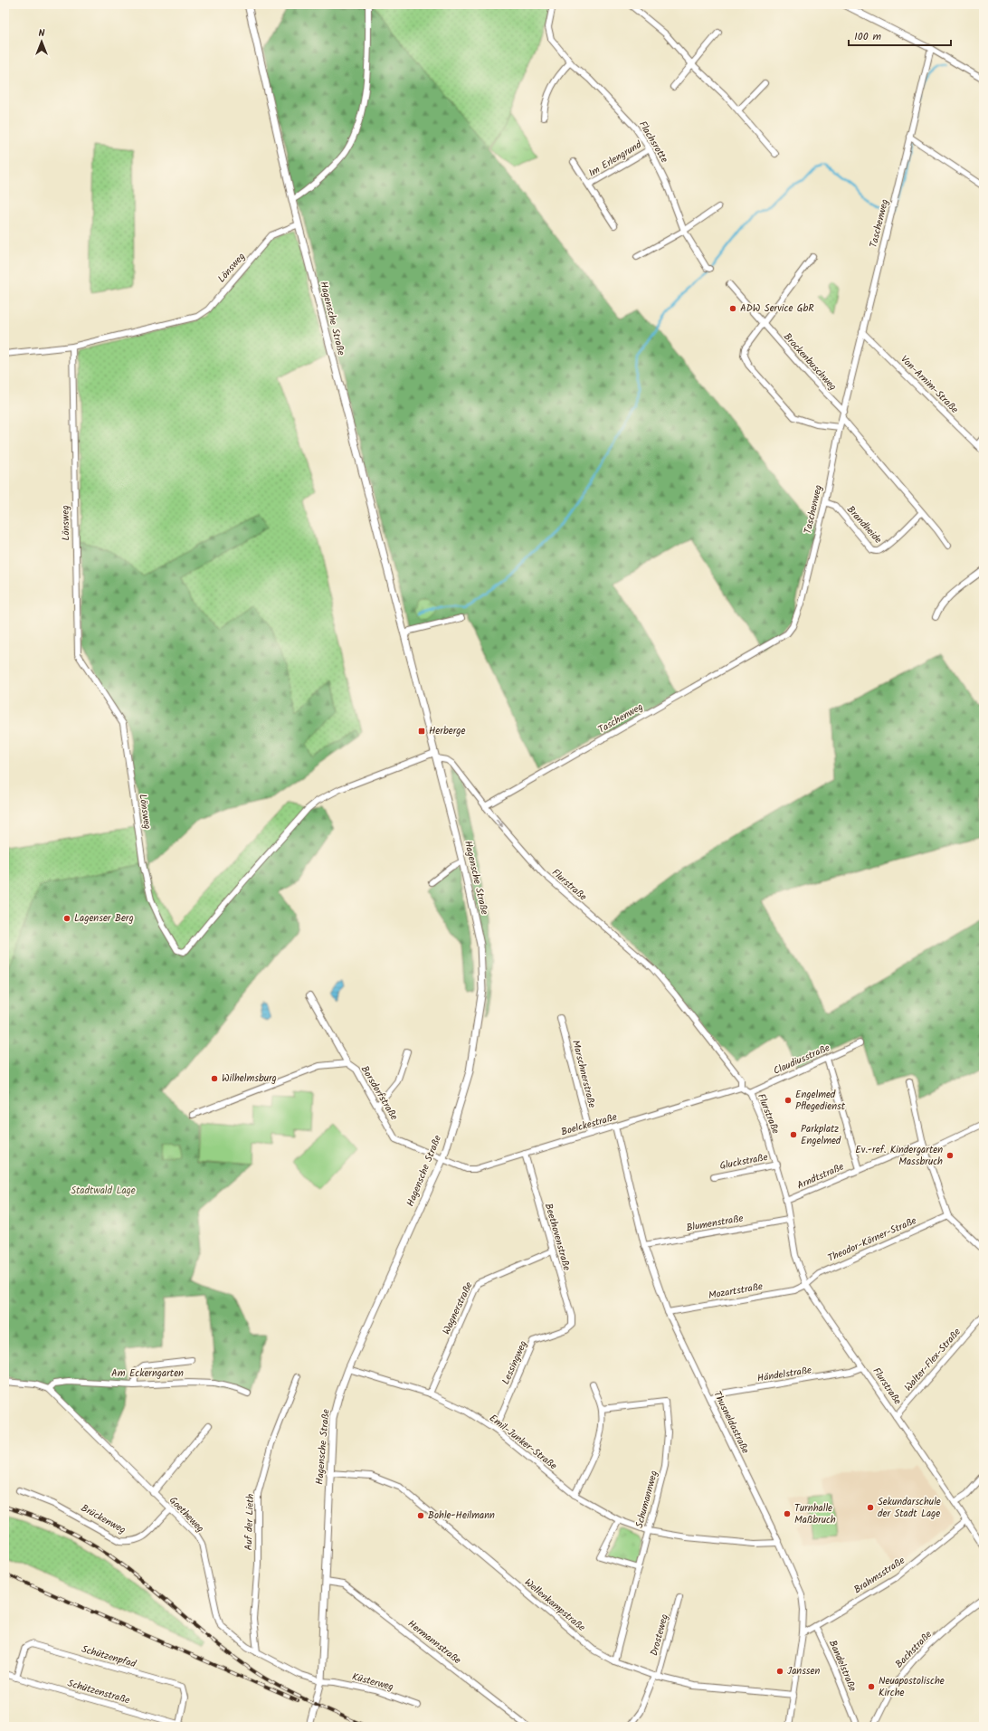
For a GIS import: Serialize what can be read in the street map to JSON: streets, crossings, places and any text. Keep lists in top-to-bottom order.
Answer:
{
  "streets": {
    "street": [
      "Flachsrotte",
      "Im Erlengrund",
      "Taschenweg",
      "Lönsweg",
      "Hagensche Straße",
      "Brockenbuschweg",
      "Von-Arnim-Straße",
      "Brandheide",
      "Flurstraße",
      "Claudiusstraße",
      "Marschnerstraße",
      "Borsdorfstraße",
      "Boelckestraße",
      "Gluckstraße",
      "Arndtstraße",
      "Blumenstraße",
      "Beethovenstraße",
      "Theodor-Körner-Straße",
      "Mozartstraße",
      "Wagnerstraße",
      "Walter-Flex-Straße",
      "Lessingweg",
      "Am Eckerngarten",
      "Händelstraße",
      "Thusneldastraße",
      "Emil-Junker-Straße",
      "Schumannweg",
      "Goetheweg",
      "Brückenweg",
      "Auf der Lieth",
      "Brahmsstraße",
      "Wellenkampstraße",
      "Drosteweg",
      "Hermannstraße",
      "Bachstraße",
      "Schützenpfad",
      "Bandelstraße",
      "Küsterweg",
      "Schützenstraße"
    ]
  },
  "crossings": [
    ["Flachsrotte", "Im Erlengrund"],
    ["Taschenweg", "Brockenbuschweg"],
    ["Taschenweg", "Von-Arnim-Straße"],
    ["Taschenweg", "Brandheide"],
    ["Taschenweg", "Flurstraße"],
    ["Lönsweg", "Hagensche Straße"],
    ["Lönsweg", "Flurstraße"],
    ["Hagensche Straße", "Flurstraße"],
    ["Hagensche Straße", "Borsdorfstraße"],
    ["Hagensche Straße", "Boelckestraße"],
    ["Hagensche Straße", "Emil-Junker-Straße"],
    ["Hagensche Straße", "Goetheweg"],
    ["Hagensche Straße", "Wellenkampstraße"],
    ["Hagensche Straße", "Hermannstraße"],
    ["Hagensche Straße", "Küsterweg"],
    ["Flurstraße", "Claudiusstraße"],
    ["Flurstraße", "Boelckestraße"],
    ["Flurstraße", "Gluckstraße"],
    ["Flurstraße", "Arndtstraße"],
    ["Flurstraße", "Blumenstraße"],
    ["Flurstraße", "Theodor-Körner-Straße"],
    ["Flurstraße", "Mozartstraße"],
    ["Flurstraße", "Walter-Flex-Straße"],
    ["Flurstraße", "Händelstraße"],
    ["Flurstraße", "Brahmsstraße"],
    ["Marschnerstraße", "Boelckestraße"],
    ["Borsdorfstraße", "Boelckestraße"],
    ["Boelckestraße", "Beethovenstraße"],
    ["Boelckestraße", "Thusneldastraße"],
    ["Blumenstraße", "Thusneldastraße"],
    ["Beethovenstraße", "Wagnerstraße"],
    ["Beethovenstraße", "Lessingweg"],
    ["Theodor-Körner-Straße", "Mozartstraße"],
    ["Mozartstraße", "Thusneldastraße"],
    ["Wagnerstraße", "Emil-Junker-Straße"],
    ["Lessingweg", "Emil-Junker-Straße"],
    ["Am Eckerngarten", "Goetheweg"],
    ["Händelstraße", "Thusneldastraße"],
    ["Thusneldastraße", "Emil-Junker-Straße"],
    ["Thusneldastraße", "Wellenkampstraße"],
    ["Emil-Junker-Straße", "Schumannweg"],
    ["Schumannweg", "Wellenkampstraße"],
    ["Goetheweg", "Brückenweg"],
    ["Goetheweg", "Auf der Lieth"],
    ["Goetheweg", "Küsterweg"],
    ["Brahmsstraße", "Bandelstraße"],
    ["Wellenkampstraße", "Drosteweg"],
    ["Schützenpfad", "Schützenstraße"]
  ],
  "one_way": ["Flurstraße"],
  "parks": ["Stadtwald Lage"],
  "places": {
    "other": [
      "ADW Service GbR",
      "Lagenser Berg",
      "Wilhelmsburg",
      "Engelmed Pflegedienst",
      "Parkplatz Engelmed",
      "Ev.-ref. Kindergarten Massbruch",
      "Sekundarschule der Stadt Lage",
      "Turnhalle Maßbruch",
      "Bohle-Heilmann",
      "Janssen",
      "Neuapostolische Kirche"
    ],
    "transit": ["Herberge"]
  },
  "scale_bar": "100 m",
  "north": "top"
}
